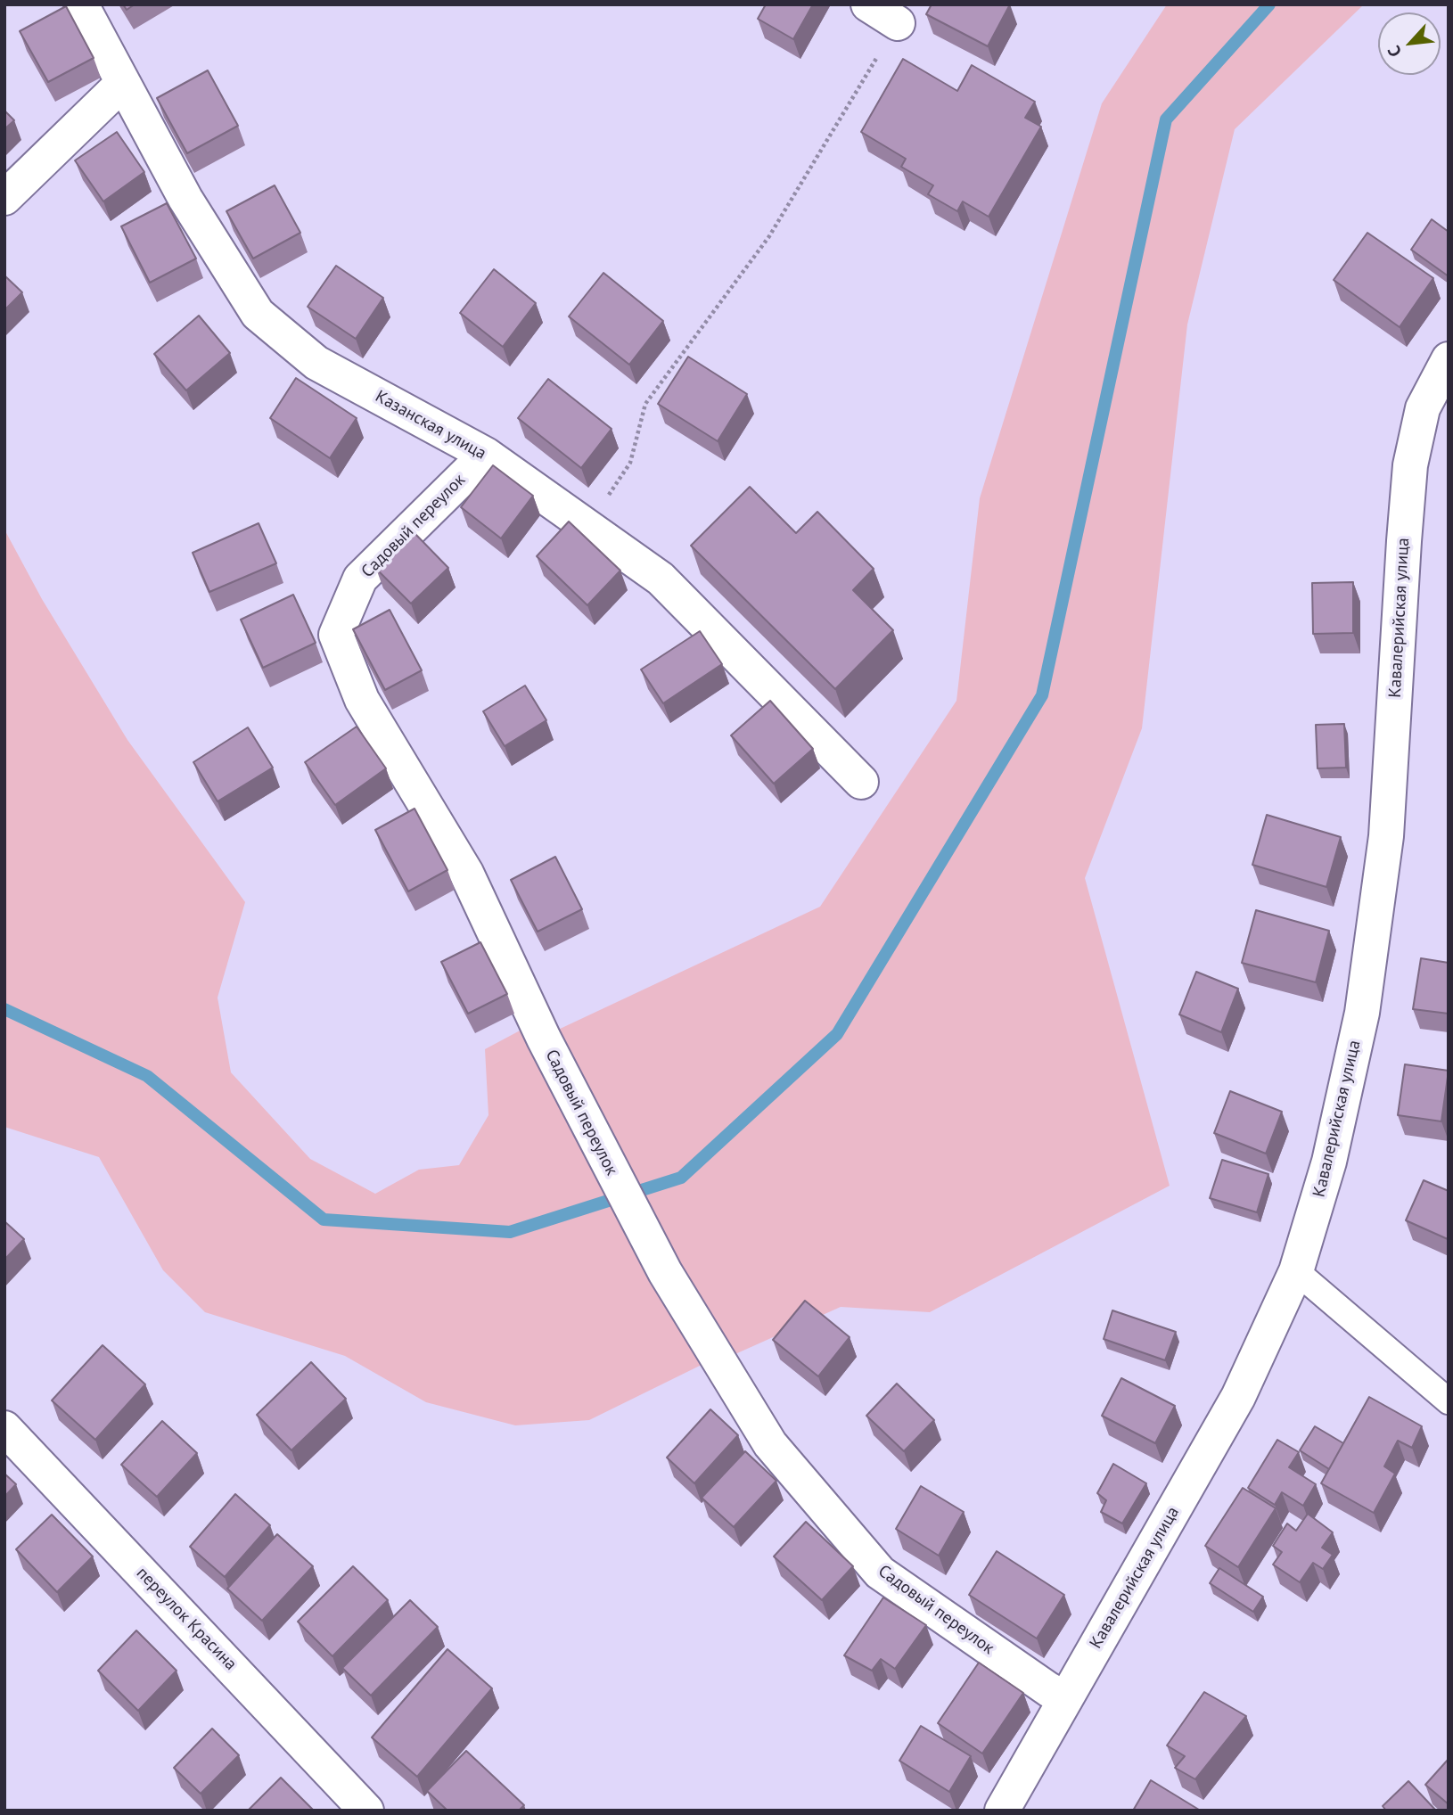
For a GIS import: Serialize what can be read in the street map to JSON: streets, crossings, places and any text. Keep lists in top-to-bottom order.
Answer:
{
  "streets": {
    "street": [
      "Казанская улица",
      "Садовый переулок",
      "Кавалерийская улица",
      "переулок Красина"
    ]
  },
  "crossings": [
    ["Казанская улица", "Садовый переулок"],
    ["Садовый переулок", "Кавалерийская улица"]
  ],
  "north": "bottom left"
}
